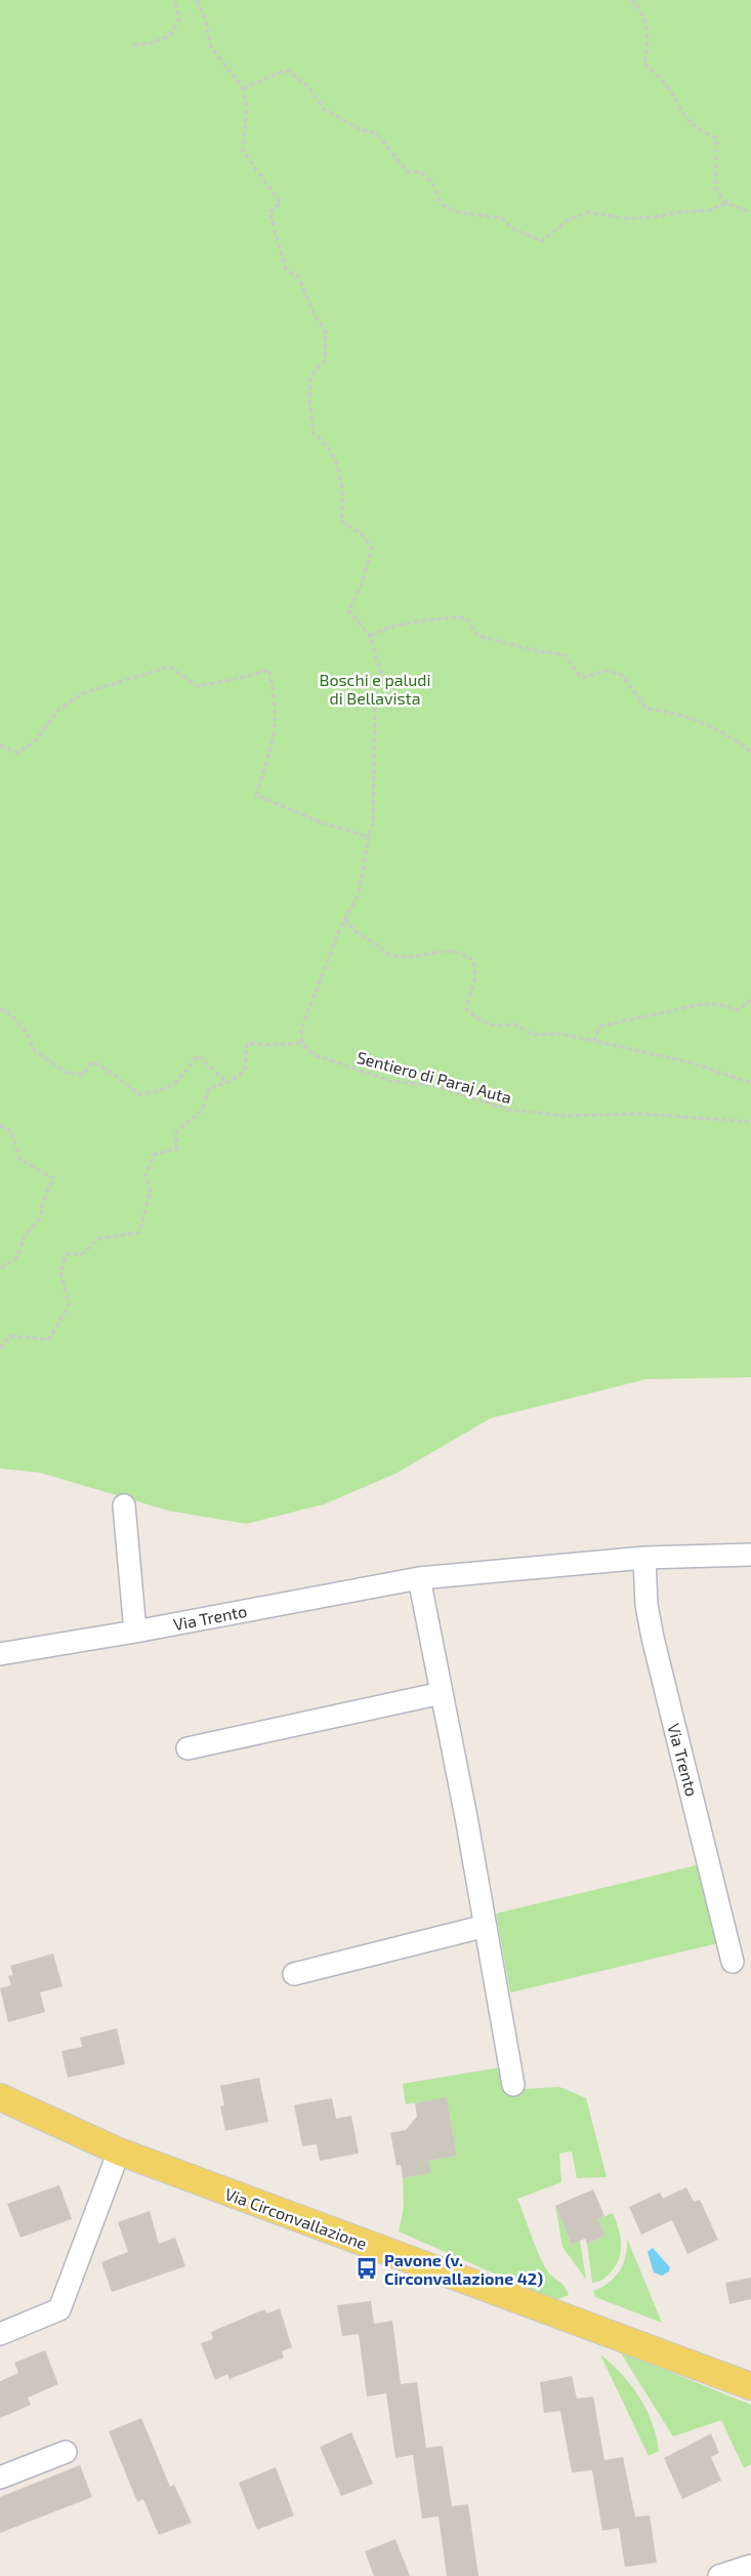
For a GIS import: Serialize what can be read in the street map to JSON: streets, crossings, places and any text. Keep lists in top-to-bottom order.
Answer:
{
  "streets": {
    "main road": ["Via Circonvallazione"],
    "street": ["Via Trento"],
    "path": ["Sentiero di Paraj Auta"]
  },
  "parks": ["Boschi e paludi di Bellavista"],
  "places": {
    "bus stop": ["Pavone (v. Circonvallazione 42)"]
  }
}
